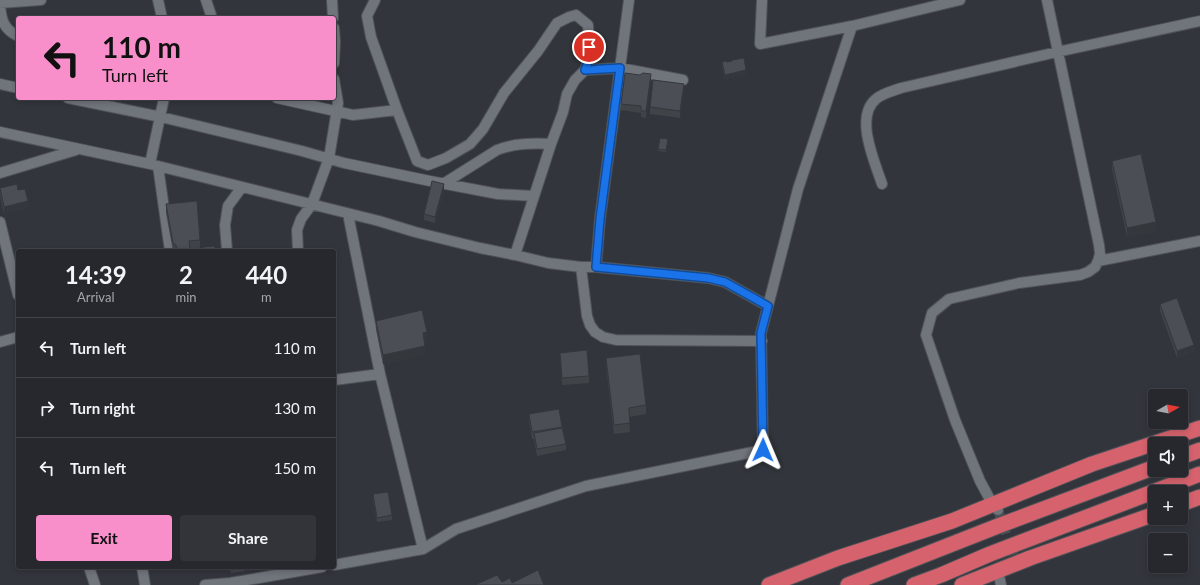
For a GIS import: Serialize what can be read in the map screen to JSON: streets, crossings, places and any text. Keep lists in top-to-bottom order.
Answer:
{
  "north": "right",
  "page": {
    "turn": ["110 m", "Turn left"],
    "eta": [
      "14:39",
      "Arrival",
      "2",
      "min",
      "440",
      "m"
    ],
    "list": [
      {
        "name": "Turn left",
        "value": "110 m"
      },
      {
        "name": "Turn right",
        "value": "130 m"
      },
      {
        "name": "Turn left",
        "value": "150 m"
      }
    ],
    "map_buttons": ["+", "−"],
    "buttons": ["Exit", "Share"]
  }
}
